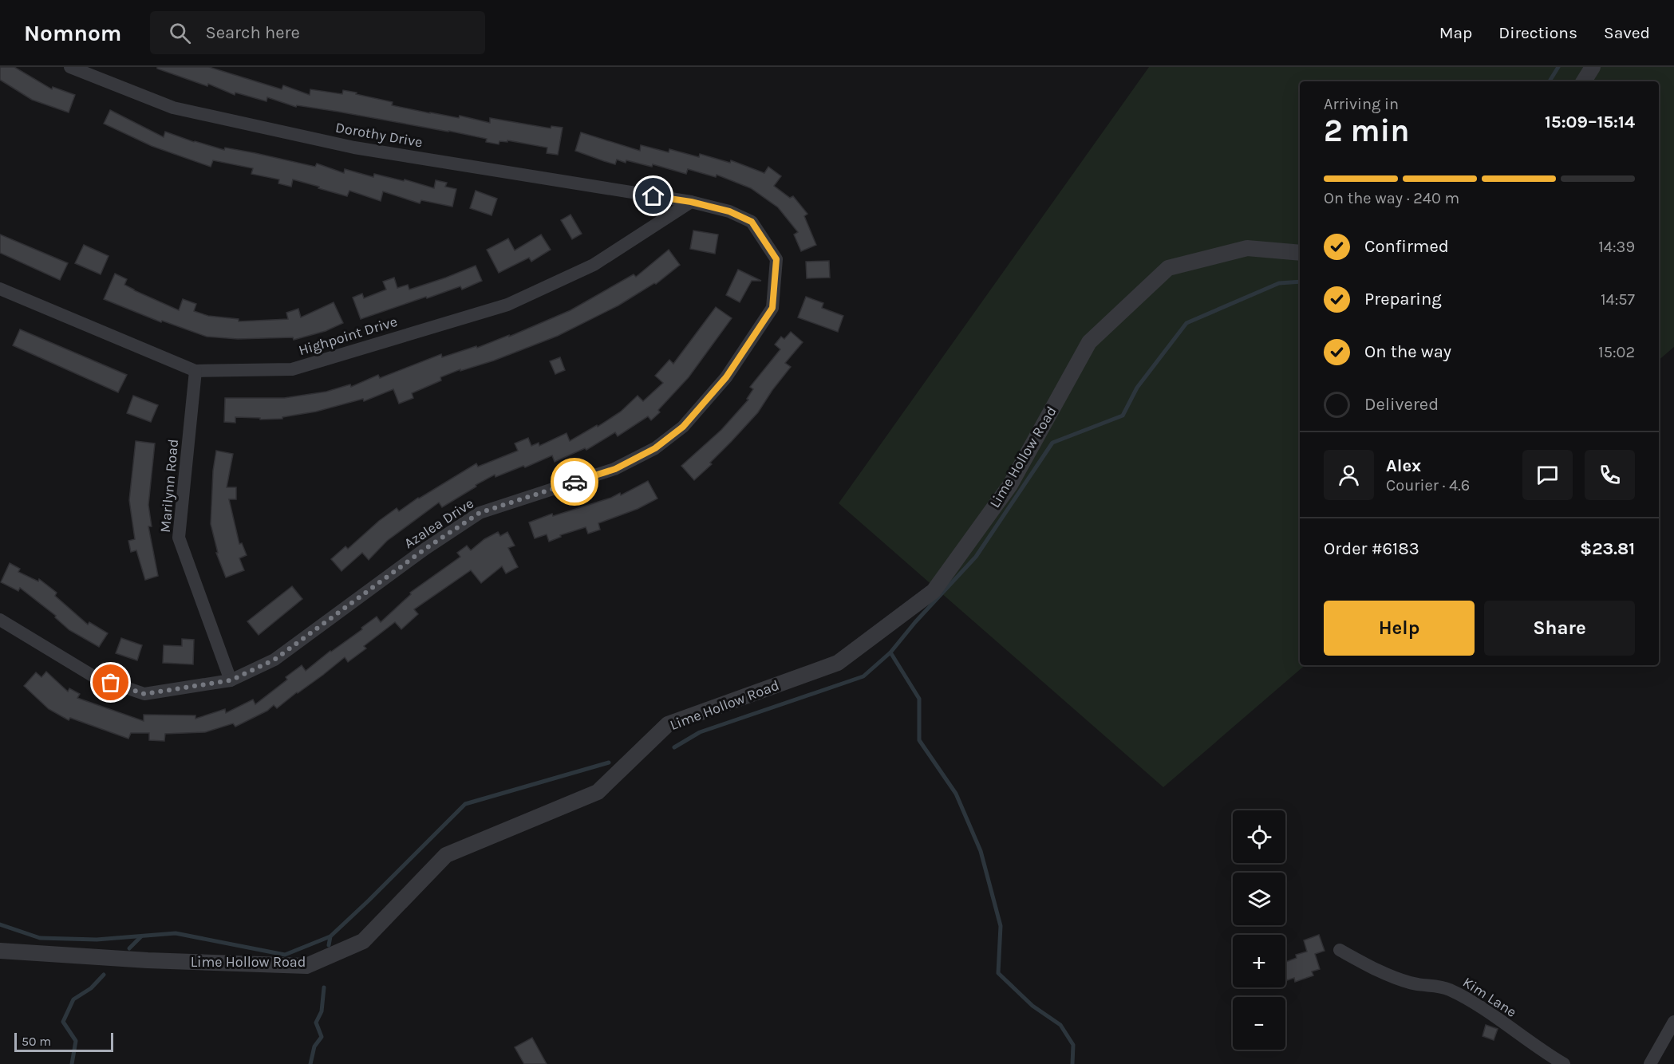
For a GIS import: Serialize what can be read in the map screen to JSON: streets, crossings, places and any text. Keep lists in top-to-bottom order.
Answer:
{
  "streets": {
    "street": [
      "Dorothy Drive",
      "Highpoint Drive",
      "Lime Hollow Road",
      "Marilynn Road",
      "Azalea Drive",
      "Kim Lane"
    ]
  },
  "crossings": [
    ["Dorothy Drive", "Highpoint Drive"],
    ["Dorothy Drive", "Azalea Drive"],
    ["Highpoint Drive", "Marilynn Road"],
    ["Highpoint Drive", "Azalea Drive"],
    ["Marilynn Road", "Azalea Drive"]
  ],
  "scale_bar": "50 m",
  "page": {
    "header": "Nomnom",
    "search": "Search here",
    "nav": ["Map", "Directions", "Saved"],
    "heading": ["2 min", "Arriving in", "15:09–15:14"],
    "panel": [
      "Alex",
      "Courier · 4.6",
      "Order #6183",
      "$23.81"
    ],
    "bar": "On the way · 240 m",
    "list": [
      ["Confirmed", "14:39"],
      ["Preparing", "14:57"],
      ["On the way", "15:02"],
      "Delivered"
    ],
    "buttons": ["Help", "Share"],
    "map_buttons": ["+", "−"],
    "scale": "50 m"
  }
}
